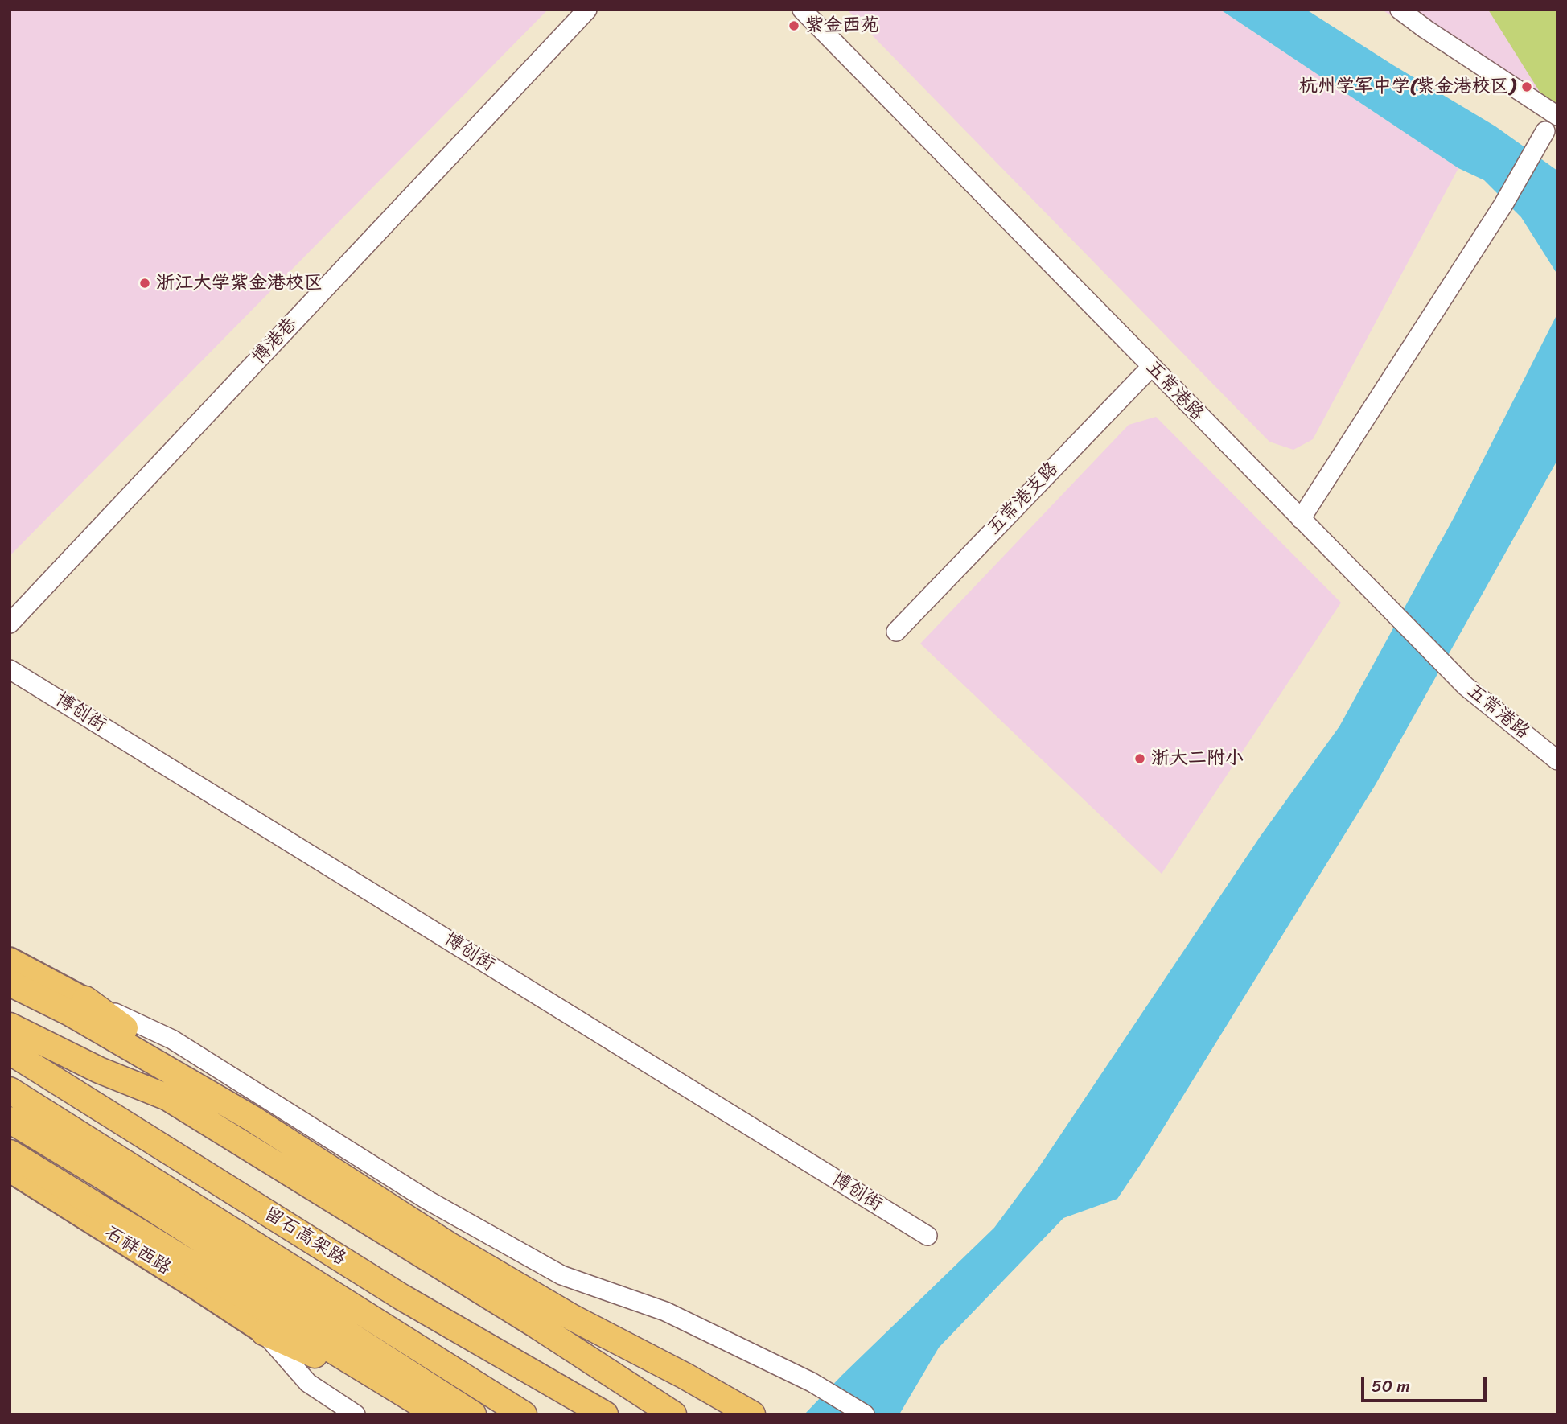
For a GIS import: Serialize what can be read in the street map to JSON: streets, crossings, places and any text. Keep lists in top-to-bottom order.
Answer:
{
  "streets": {
    "highway": ["留石高架路"],
    "main road": ["石祥西路"],
    "street": [
      "博港巷",
      "五常港路",
      "五常港支路",
      "博创街"
    ]
  },
  "crossings": [
    ["五常港路", "五常港支路"]
  ],
  "places": [
    "紫金西苑",
    "杭州学军中学(紫金港校区)",
    "浙江大学紫金港校区",
    "浙大二附小"
  ],
  "scale_bar": "50 m"
}
